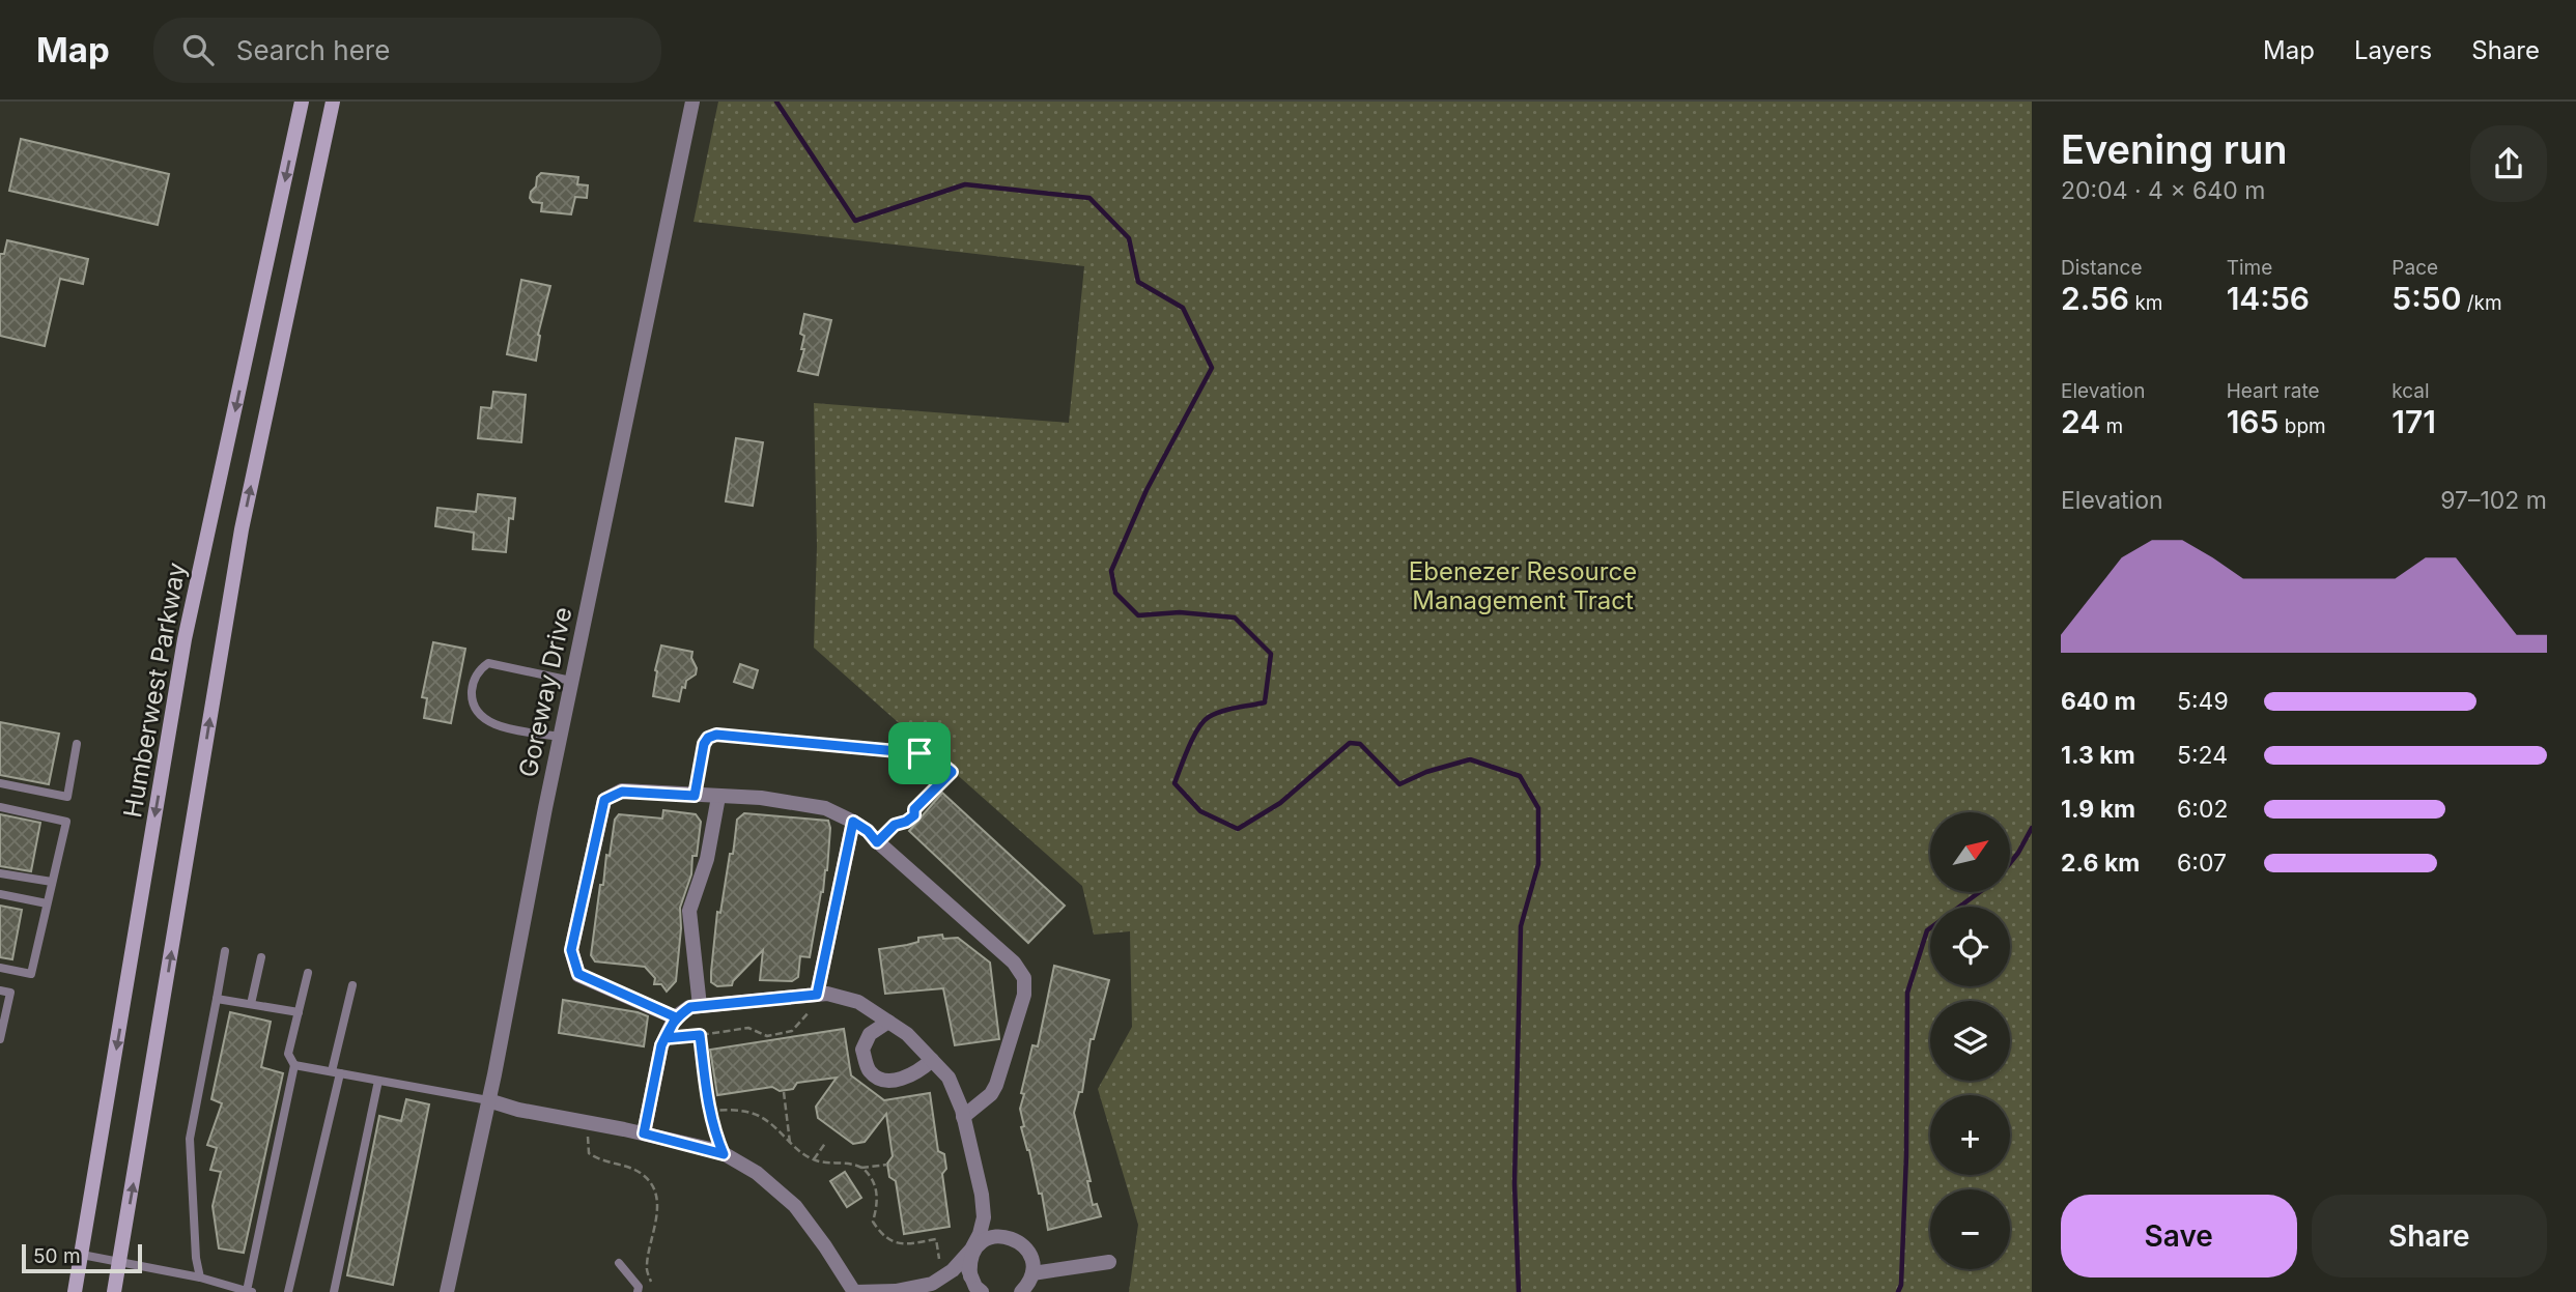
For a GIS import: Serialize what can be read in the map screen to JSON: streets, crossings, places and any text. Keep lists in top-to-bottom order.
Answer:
{
  "streets": {
    "main road": ["Humberwest Parkway"],
    "street": ["Goreway Drive"]
  },
  "parks": ["Ebenezer Resource Management Tract"],
  "scale_bar": "50 m",
  "north": "top right",
  "page": {
    "header": "Map",
    "search": "Search here",
    "nav": ["Map", "Layers", "Share"],
    "heading": ["Evening run", "20:04 · 4 × 640 m"],
    "stats": [
      ["Distance", "2.56 km"],
      ["Time", "14:56"],
      ["Pace", "5:50 /km"],
      ["Elevation", "24 m"],
      ["Heart rate", "165 bpm"],
      ["kcal", "171"]
    ],
    "chart": ["Elevation", "97–102 m"],
    "list": [
      {
        "name": "640 m",
        "note": "5:49"
      },
      {
        "name": "1.3 km",
        "note": "5:24"
      },
      {
        "name": "1.9 km",
        "note": "6:02"
      },
      {
        "name": "2.6 km",
        "note": "6:07"
      }
    ],
    "map_buttons": ["+", "−"],
    "buttons": ["Save", "Share"],
    "scale": "50 m"
  }
}
